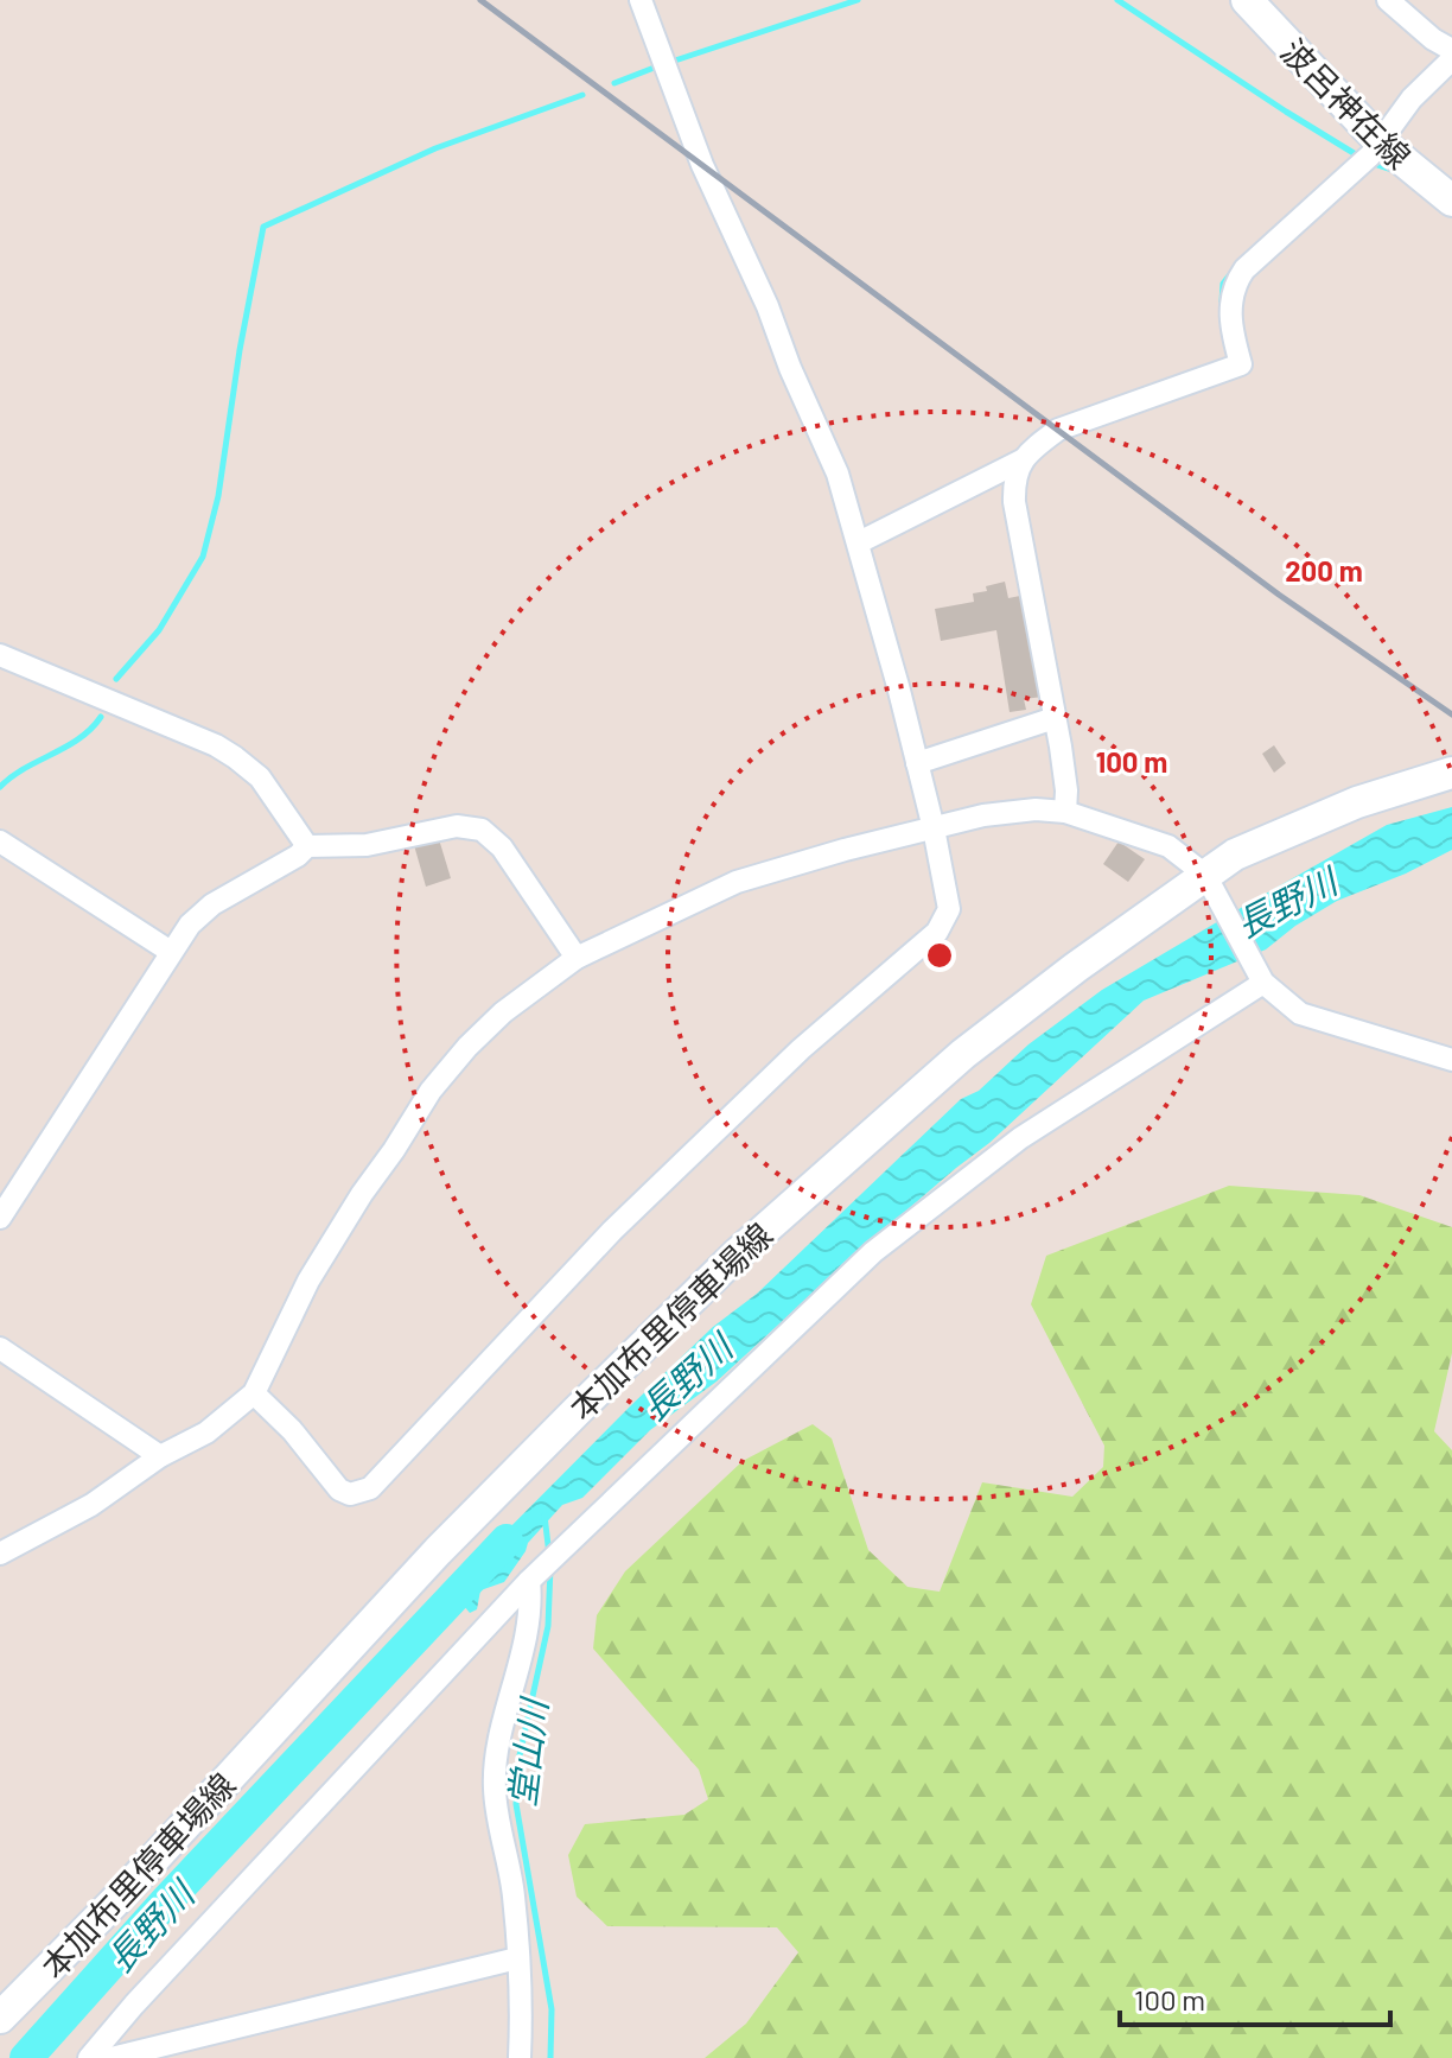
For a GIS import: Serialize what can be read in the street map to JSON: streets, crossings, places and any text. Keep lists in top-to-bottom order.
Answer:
{
  "streets": {
    "main road": ["波呂神在線", "本加布里停車場線"]
  },
  "water": ["長野川", "堂山川"],
  "scale_bar": "100 m",
  "rings": ["200 m", "100 m"]
}
